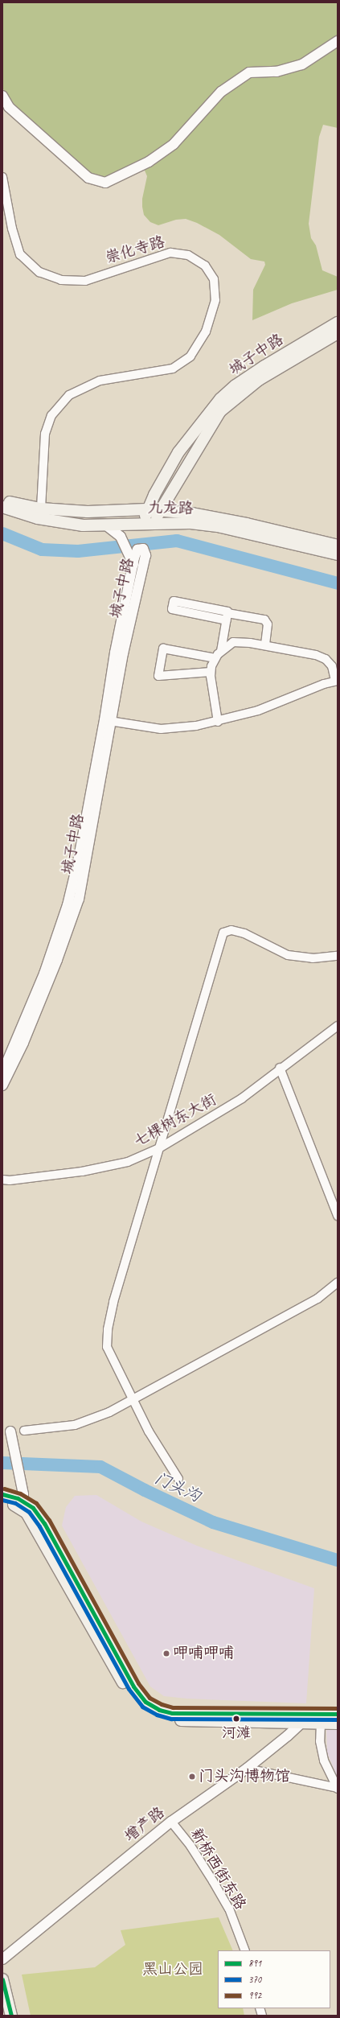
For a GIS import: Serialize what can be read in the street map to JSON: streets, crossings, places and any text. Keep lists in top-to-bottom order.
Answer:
{
  "streets": {
    "main road": ["城子中路", "九龙路"],
    "street": [
      "崇化寺路",
      "七棵树东大街",
      "增产路",
      "新桥西街东路"
    ]
  },
  "crossings": [
    ["崇化寺路", "九龙路"],
    ["城子中路", "九龙路"],
    ["增产路", "新桥西街东路"]
  ],
  "water": ["门头沟"],
  "parks": ["黑山公园"],
  "places": ["呷哺呷哺", "河滩", "门头沟博物馆"],
  "lines": ["transit line 992", "transit line 891", "transit line 370"],
  "legend": ["891", "370", "992"]
}
